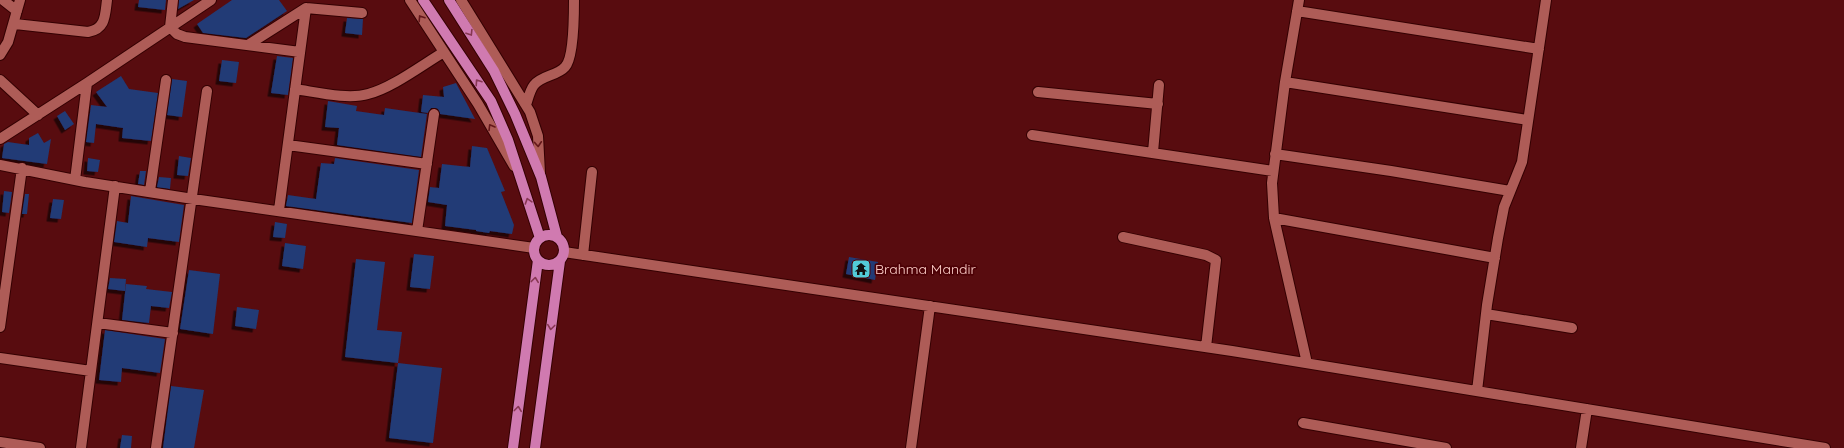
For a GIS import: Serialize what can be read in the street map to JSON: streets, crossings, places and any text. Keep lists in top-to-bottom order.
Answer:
{
  "places": {
    "temple": ["Brahma Mandir"]
  }
}
